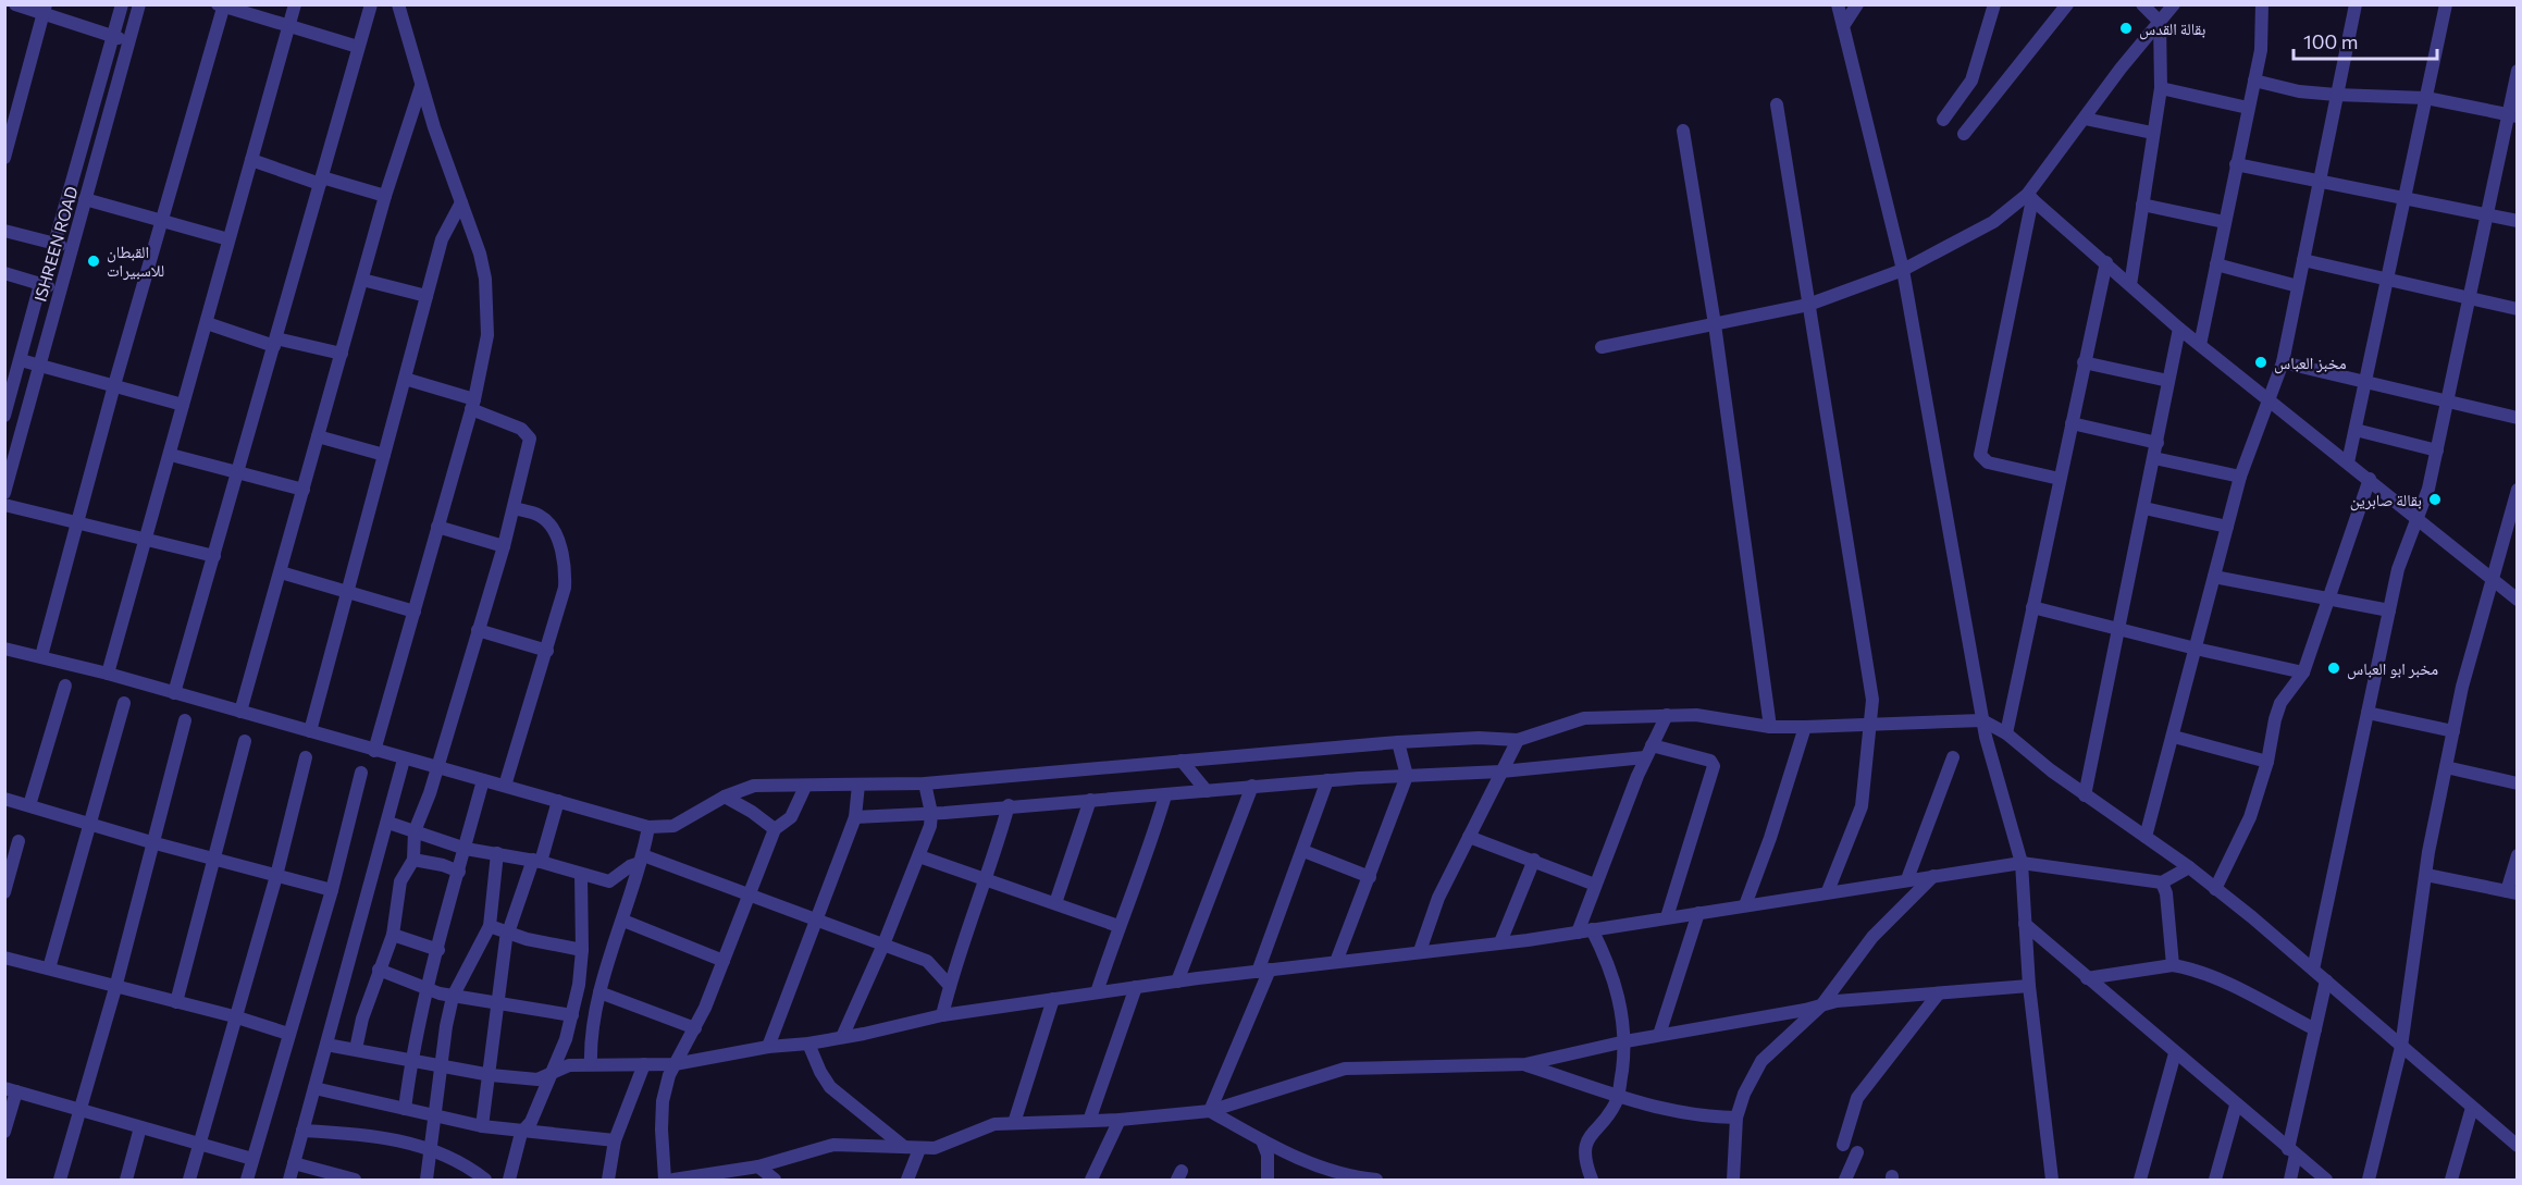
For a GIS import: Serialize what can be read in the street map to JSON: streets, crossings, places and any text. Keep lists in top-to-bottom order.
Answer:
{
  "streets": {
    "street": ["ISHREEN ROAD"]
  },
  "places": [
    "بقالة القدس",
    "القبطان للاسبيرات",
    "مخبز العباس",
    "بقالة صابرين",
    "مخبر ابو العباس"
  ],
  "scale_bar": "100 m"
}
